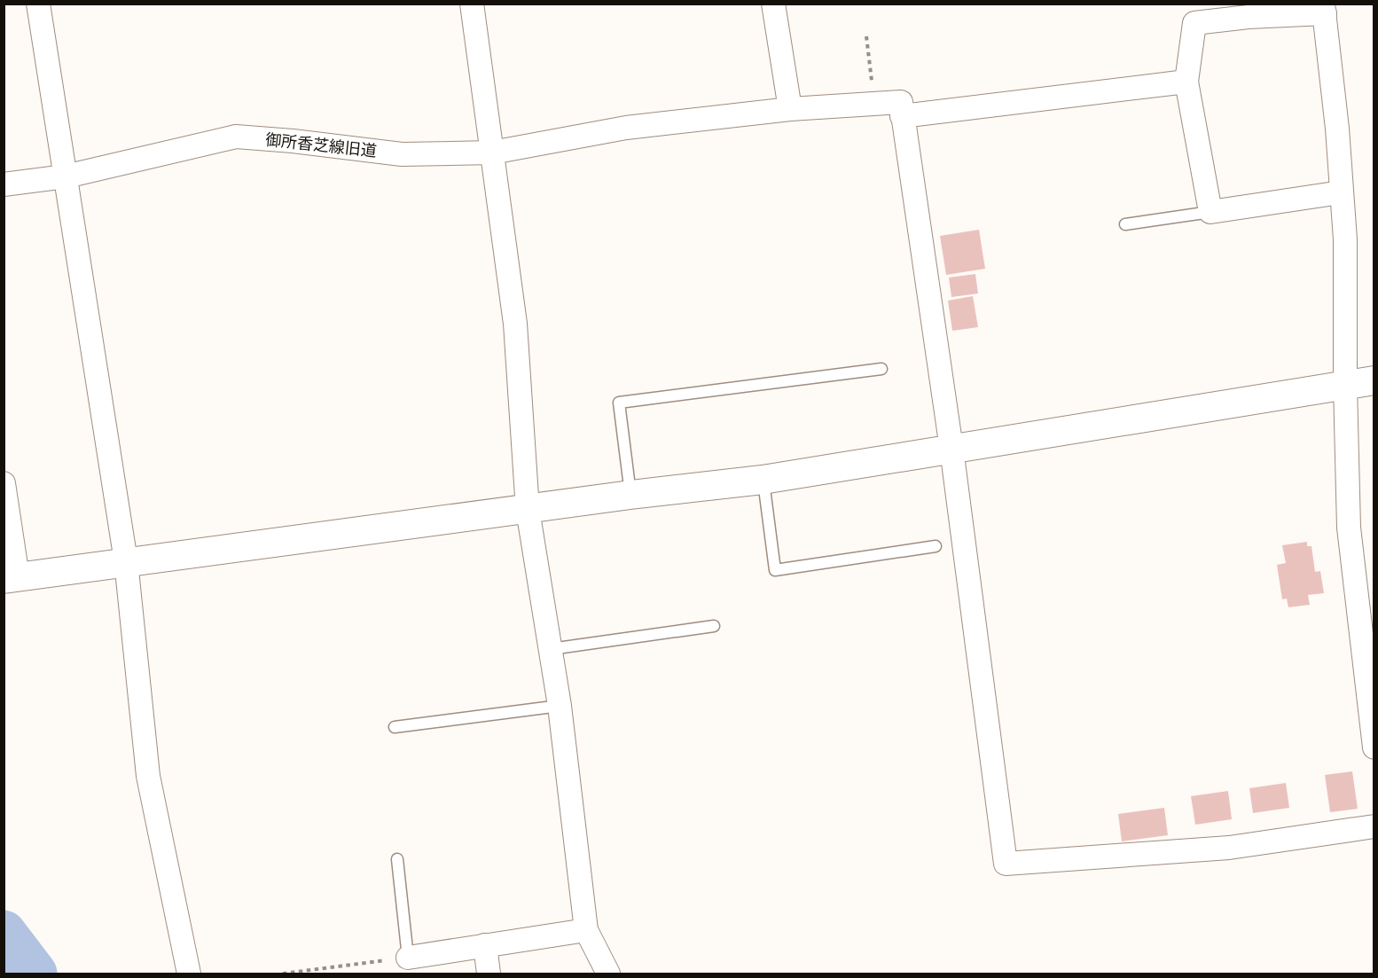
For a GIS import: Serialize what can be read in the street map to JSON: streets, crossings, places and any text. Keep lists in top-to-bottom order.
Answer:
{
  "streets": {
    "street": ["御所香芝線旧道"]
  }
}
